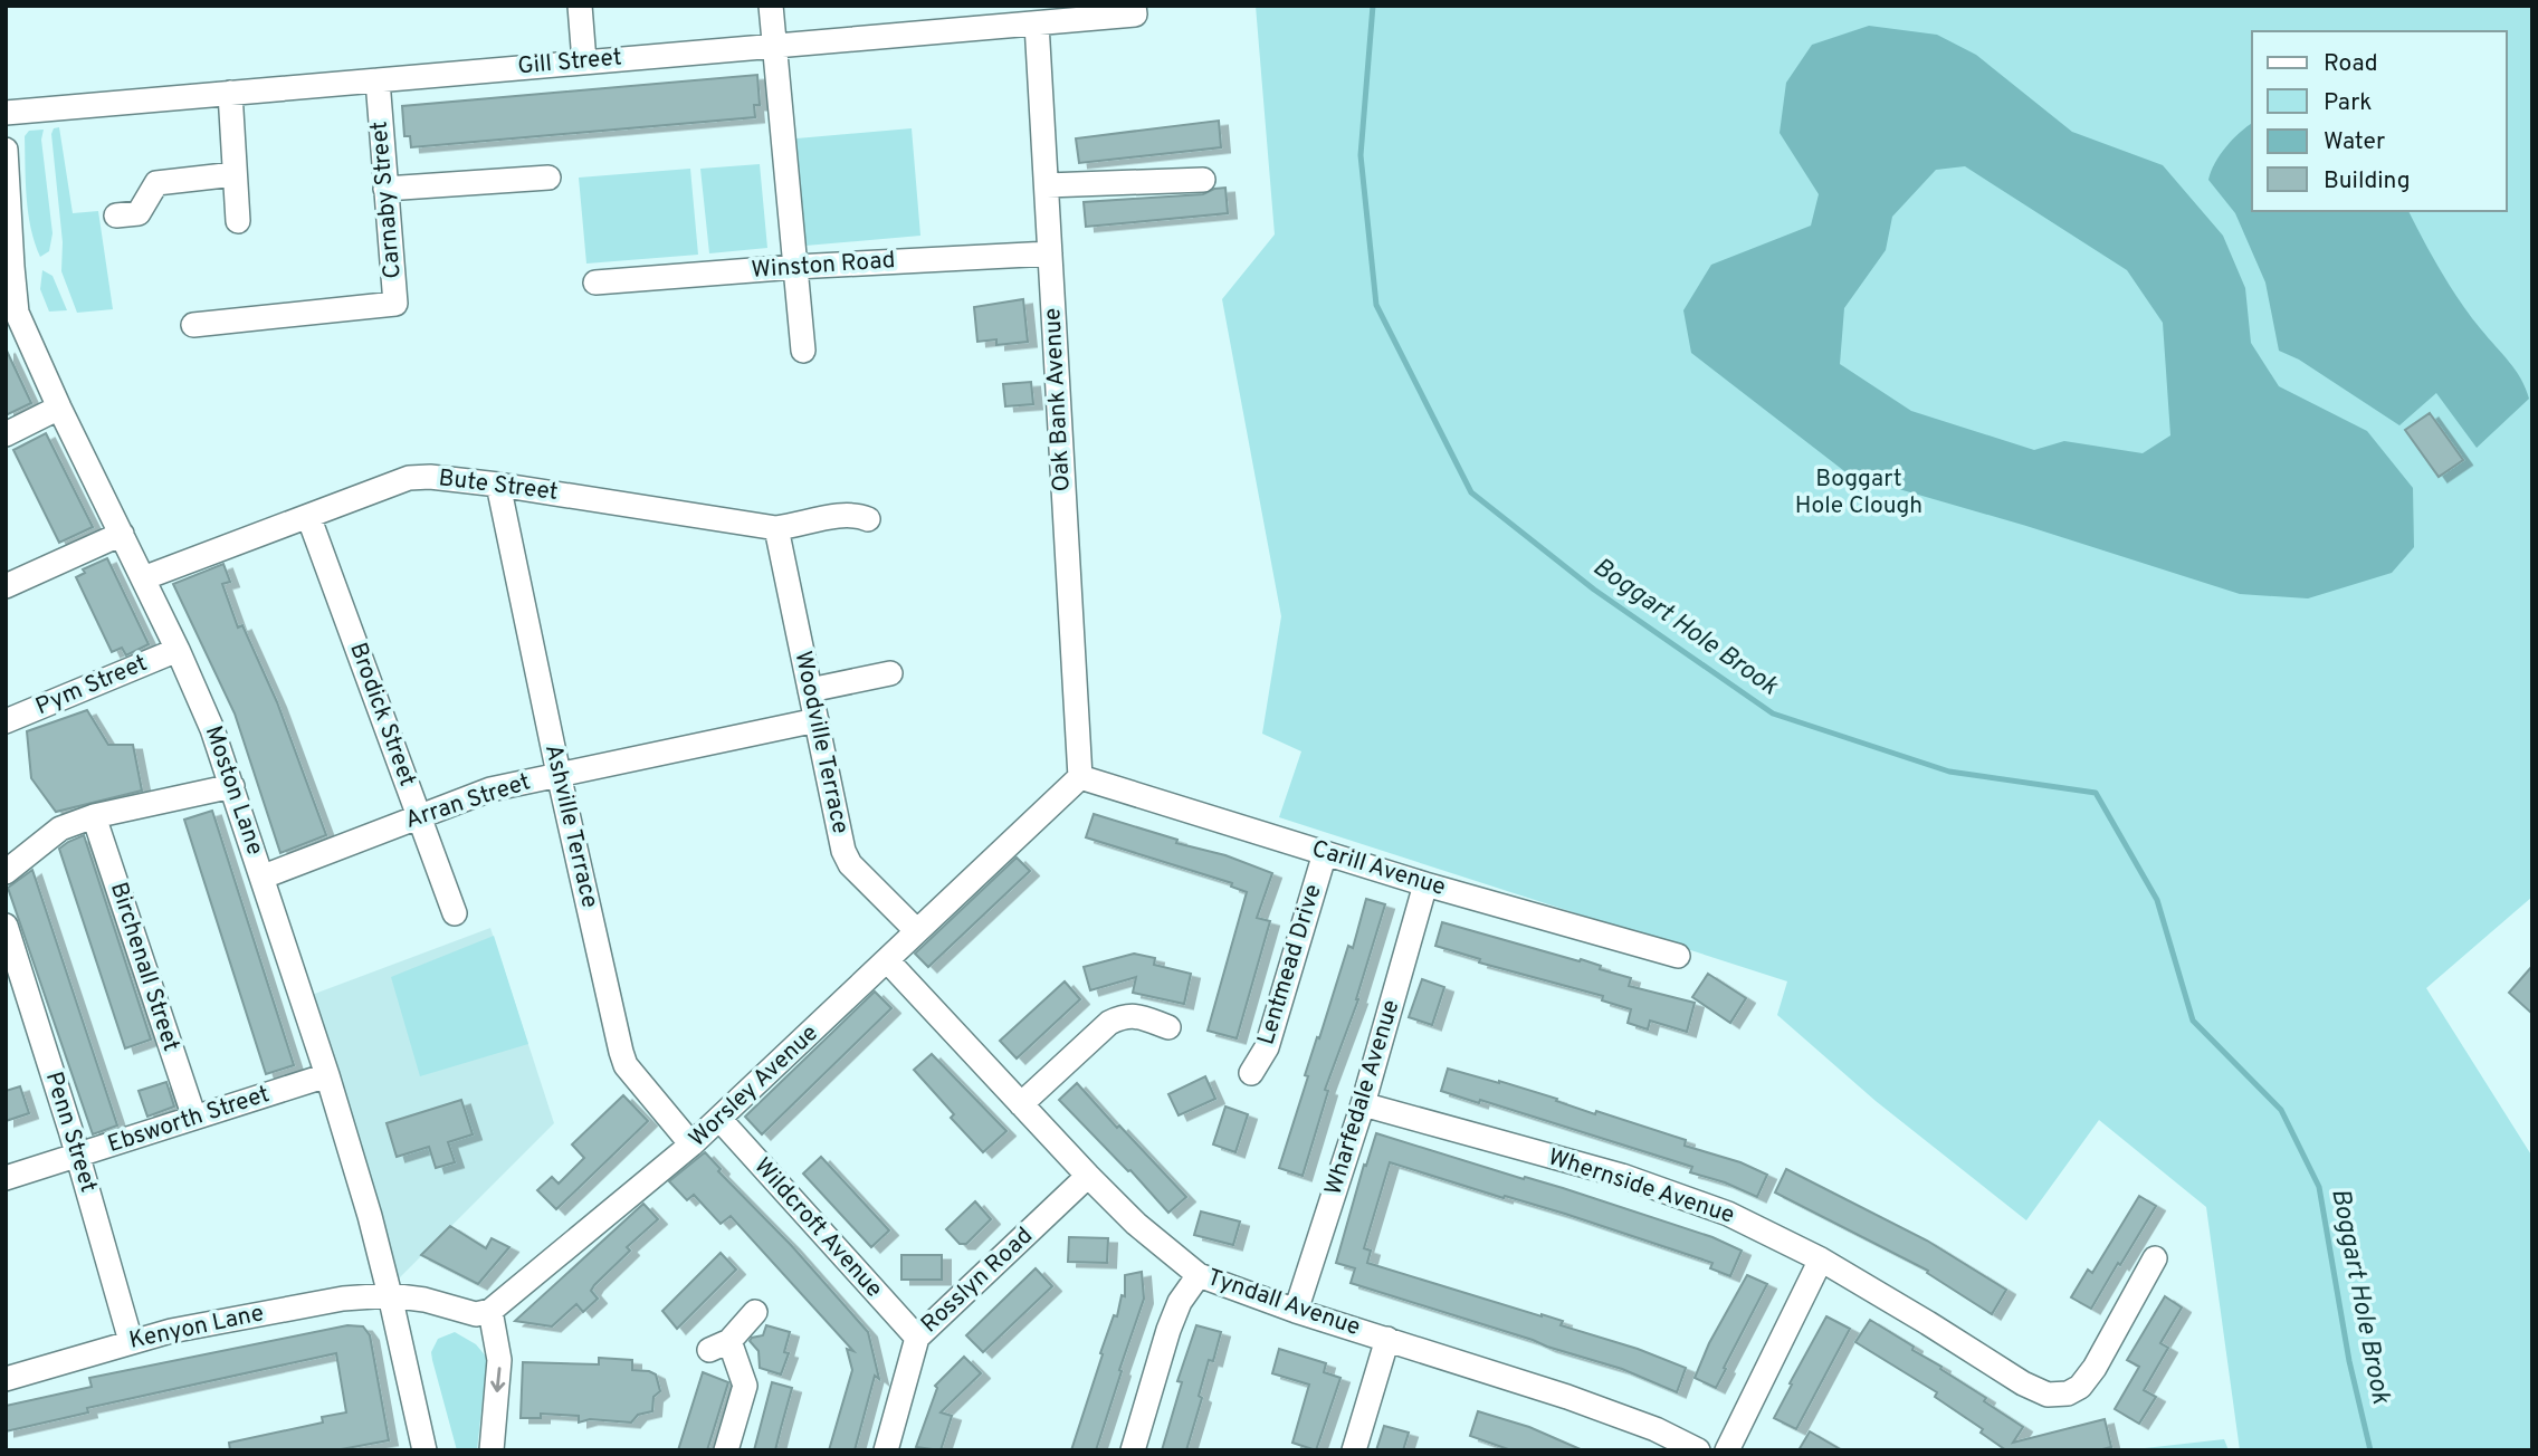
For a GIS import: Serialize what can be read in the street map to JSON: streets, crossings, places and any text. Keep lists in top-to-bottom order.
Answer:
{
  "streets": {
    "street": [
      "Gill Street",
      "Carnaby Street",
      "Winston Road",
      "Oak Bank Avenue",
      "Bute Street",
      "Pym Street",
      "Brodick Street",
      "Woodville Terrace",
      "Moston Lane",
      "Arran Street",
      "Ashville Terrace",
      "Carill Avenue",
      "Lentmead Drive",
      "Birchenall Street",
      "Worsley Avenue",
      "Wharfedale Avenue",
      "Ebsworth Street",
      "Penn Street",
      "Whernside Avenue",
      "Wildcroft Avenue",
      "Rosslyn Road",
      "Tyndall Avenue",
      "Kenyon Lane"
    ]
  },
  "crossings": [
    ["Gill Street", "Carnaby Street"],
    ["Gill Street", "Oak Bank Avenue"],
    ["Winston Road", "Oak Bank Avenue"],
    ["Oak Bank Avenue", "Carill Avenue"],
    ["Oak Bank Avenue", "Worsley Avenue"],
    ["Bute Street", "Brodick Street"],
    ["Bute Street", "Woodville Terrace"],
    ["Bute Street", "Moston Lane"],
    ["Bute Street", "Ashville Terrace"],
    ["Pym Street", "Moston Lane"],
    ["Brodick Street", "Arran Street"],
    ["Woodville Terrace", "Arran Street"],
    ["Woodville Terrace", "Worsley Avenue"],
    ["Moston Lane", "Arran Street"],
    ["Moston Lane", "Ebsworth Street"],
    ["Moston Lane", "Kenyon Lane"],
    ["Arran Street", "Ashville Terrace"],
    ["Ashville Terrace", "Worsley Avenue"],
    ["Carill Avenue", "Lentmead Drive"],
    ["Carill Avenue", "Worsley Avenue"],
    ["Carill Avenue", "Wharfedale Avenue"],
    ["Birchenall Street", "Ebsworth Street"],
    ["Worsley Avenue", "Wildcroft Avenue"],
    ["Worsley Avenue", "Tyndall Avenue"],
    ["Wharfedale Avenue", "Whernside Avenue"],
    ["Wharfedale Avenue", "Tyndall Avenue"],
    ["Ebsworth Street", "Penn Street"],
    ["Penn Street", "Kenyon Lane"],
    ["Wildcroft Avenue", "Rosslyn Road"],
    ["Rosslyn Road", "Tyndall Avenue"]
  ],
  "water": ["Boggart Hole Brook"],
  "parks": ["Boggart Hole Clough"],
  "legend": [
    "Road",
    "Park",
    "Water",
    "Building"
  ]
}
